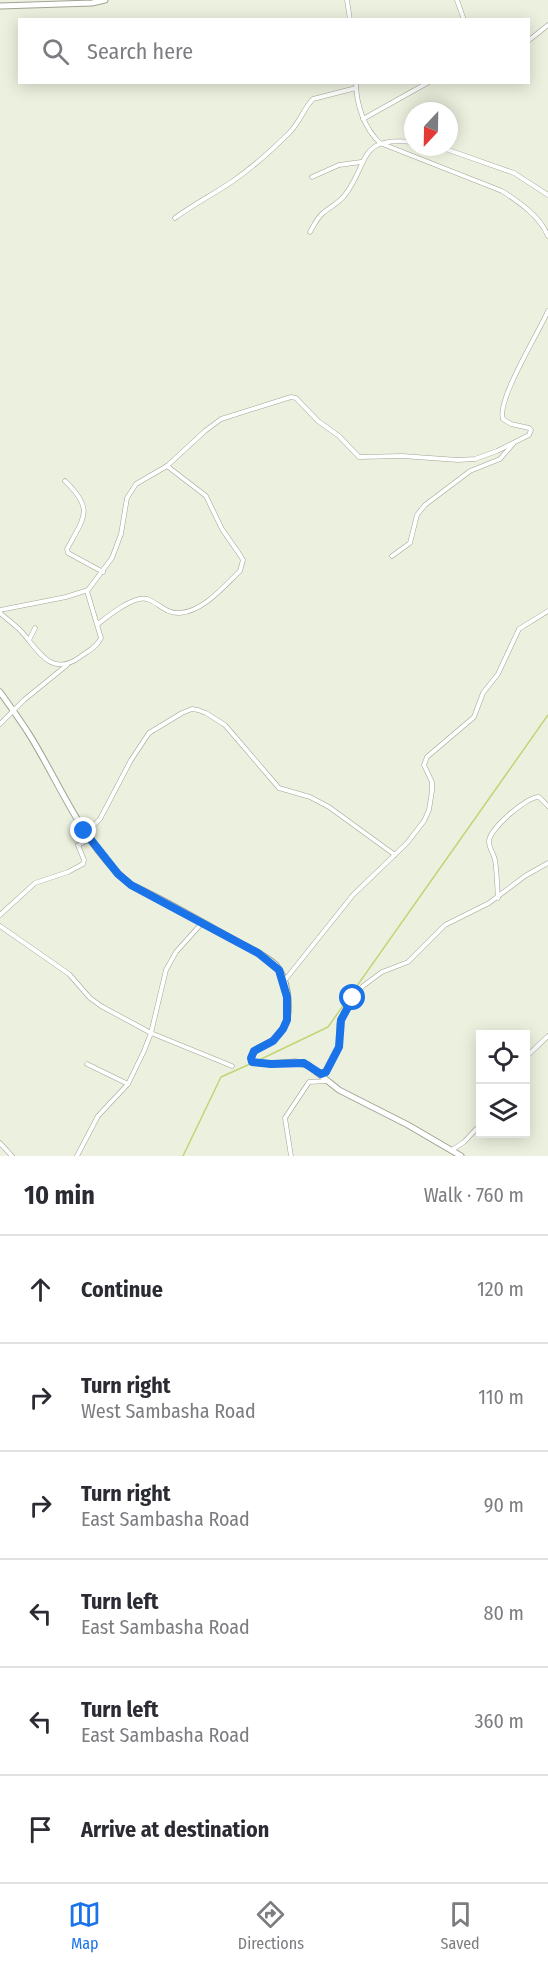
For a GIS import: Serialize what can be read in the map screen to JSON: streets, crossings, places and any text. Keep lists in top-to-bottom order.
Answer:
{
  "north": "bottom",
  "page": {
    "search": "Search here",
    "heading": ["10 min", "Walk · 760 m"],
    "list": [
      ["Continue", "120 m"],
      ["Turn right", "West Sambasha Road", "110 m"],
      ["Turn right", "East Sambasha Road", "90 m"],
      ["Turn left", "East Sambasha Road", "80 m"],
      ["Turn left", "East Sambasha Road", "360 m"],
      "Arrive at destination"
    ],
    "nav": ["Map", "Directions", "Saved"]
  }
}
